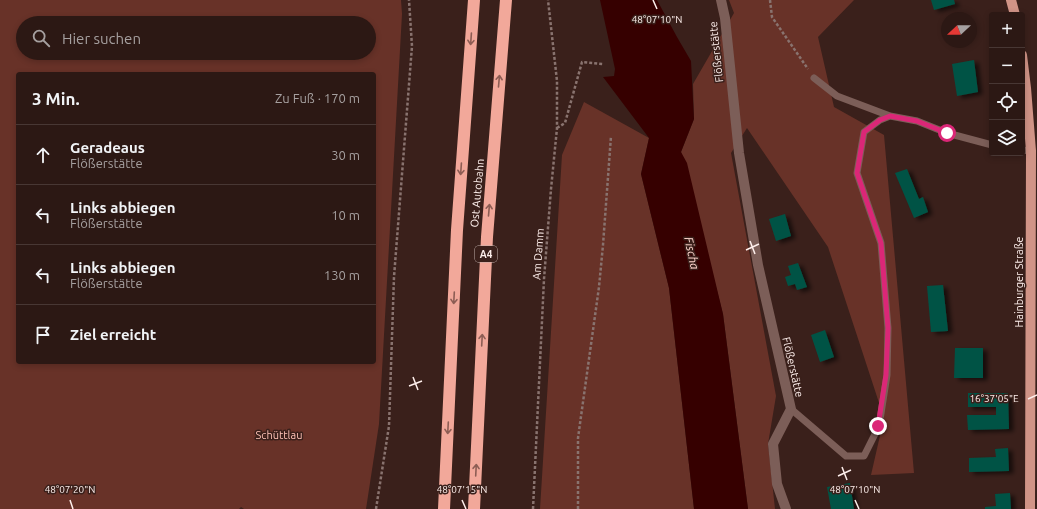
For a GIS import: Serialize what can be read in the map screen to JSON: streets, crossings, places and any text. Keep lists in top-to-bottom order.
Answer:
{
  "streets": {
    "highway": ["Ost Autobahn", "A4"],
    "main road": ["Hainburger Straße"],
    "street": ["Flößerstätte"],
    "path": ["Am Damm"]
  },
  "water": ["Fischa"],
  "parks": ["Schüttlau"],
  "north": "left",
  "page": {
    "map_buttons": ["+", "−"],
    "search": "Hier suchen",
    "heading": ["3 Min.", "Zu Fuß · 170 m"],
    "list": [
      ["Geradeaus", "Flößerstätte", "30 m"],
      ["Links abbiegen", "Flößerstätte", "10 m"],
      ["Links abbiegen", "Flößerstätte", "130 m"],
      "Ziel erreicht"
    ]
  },
  "coordinates": [
    "48°07'10\"N",
    "16°37'05\"E",
    "48°07'20\"N",
    "48°07'15\"N"
  ]
}
